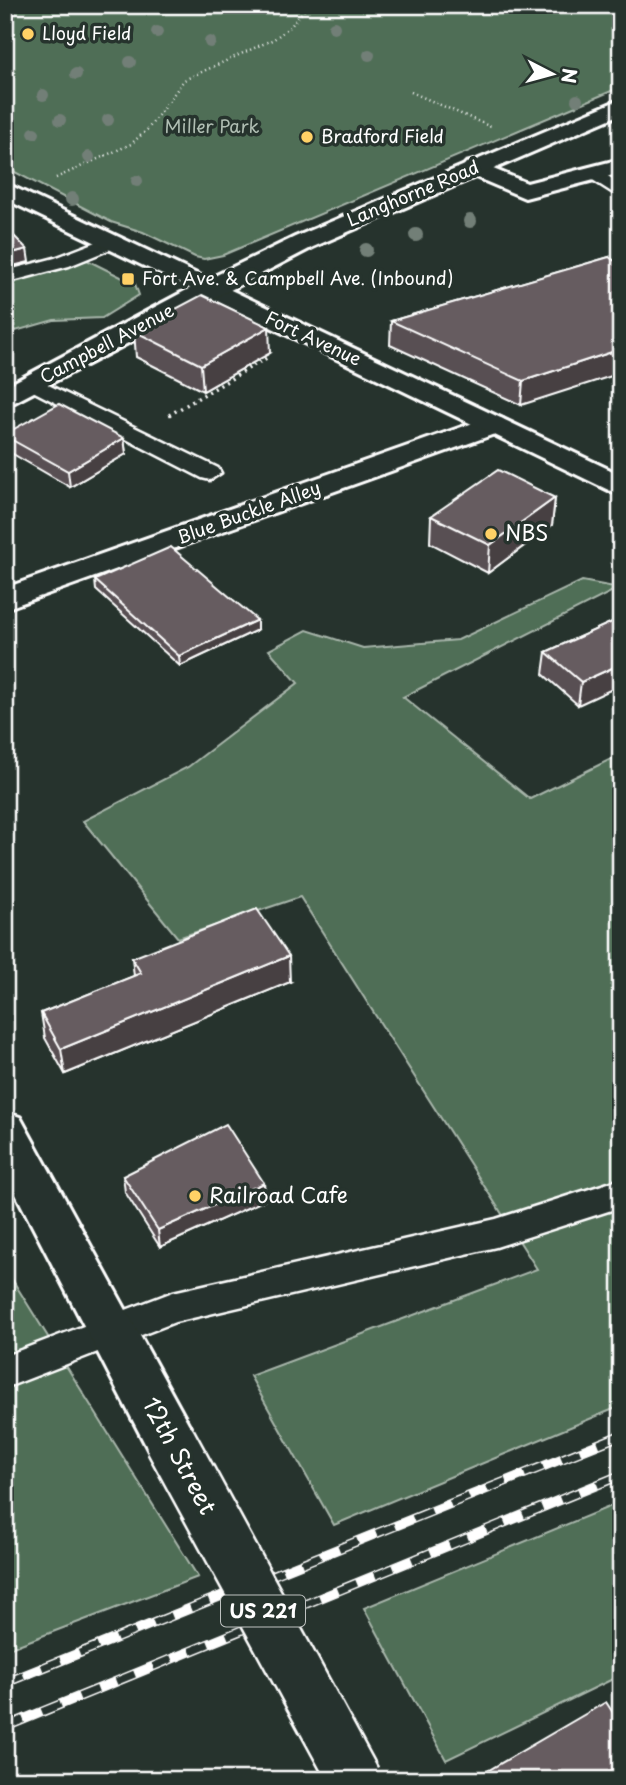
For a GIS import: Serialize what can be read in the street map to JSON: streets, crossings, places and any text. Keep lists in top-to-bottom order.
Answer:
{
  "streets": {
    "main road": [
      "Langhorne Road",
      "Fort Avenue",
      "Campbell Avenue",
      "Blue Buckle Alley",
      "12th Street",
      "US 221"
    ]
  },
  "crossings": [
    ["Langhorne Road", "Fort Avenue"],
    ["Langhorne Road", "Campbell Avenue"],
    ["Fort Avenue", "Campbell Avenue"],
    ["Fort Avenue", "Blue Buckle Alley"]
  ],
  "parks": ["Miller Park"],
  "places": {
    "other": [
      "Lloyd Field",
      "Bradford Field",
      "NBS",
      "Railroad Cafe"
    ],
    "transit": ["Fort Ave. & Campbell Ave. (Inbound)"]
  },
  "north": "right"
}
